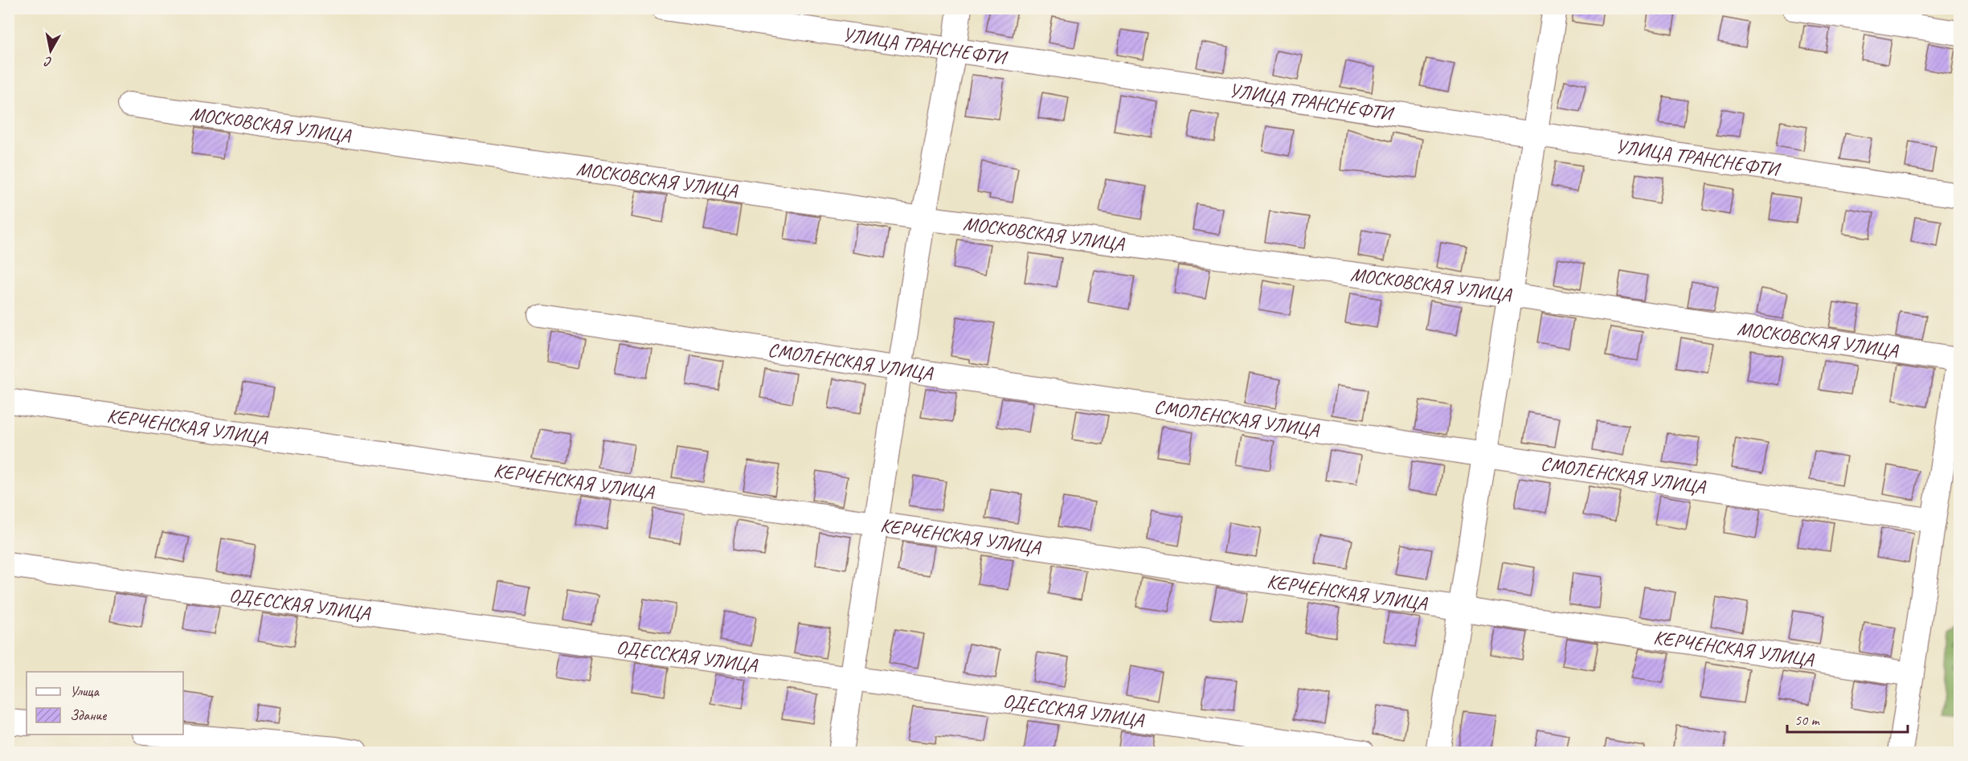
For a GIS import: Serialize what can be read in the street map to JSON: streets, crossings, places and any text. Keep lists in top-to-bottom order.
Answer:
{
  "streets": {
    "street": [
      "УЛИЦА ТРАНСНЕФТИ",
      "МОСКОВСКАЯ УЛИЦА",
      "СМОЛЕНСКАЯ УЛИЦА",
      "КЕРЧЕНСКАЯ УЛИЦА",
      "ОДЕССКАЯ УЛИЦА"
    ]
  },
  "legend": ["Улица", "Здание"],
  "scale_bar": "50 m",
  "north": "bottom"
}
